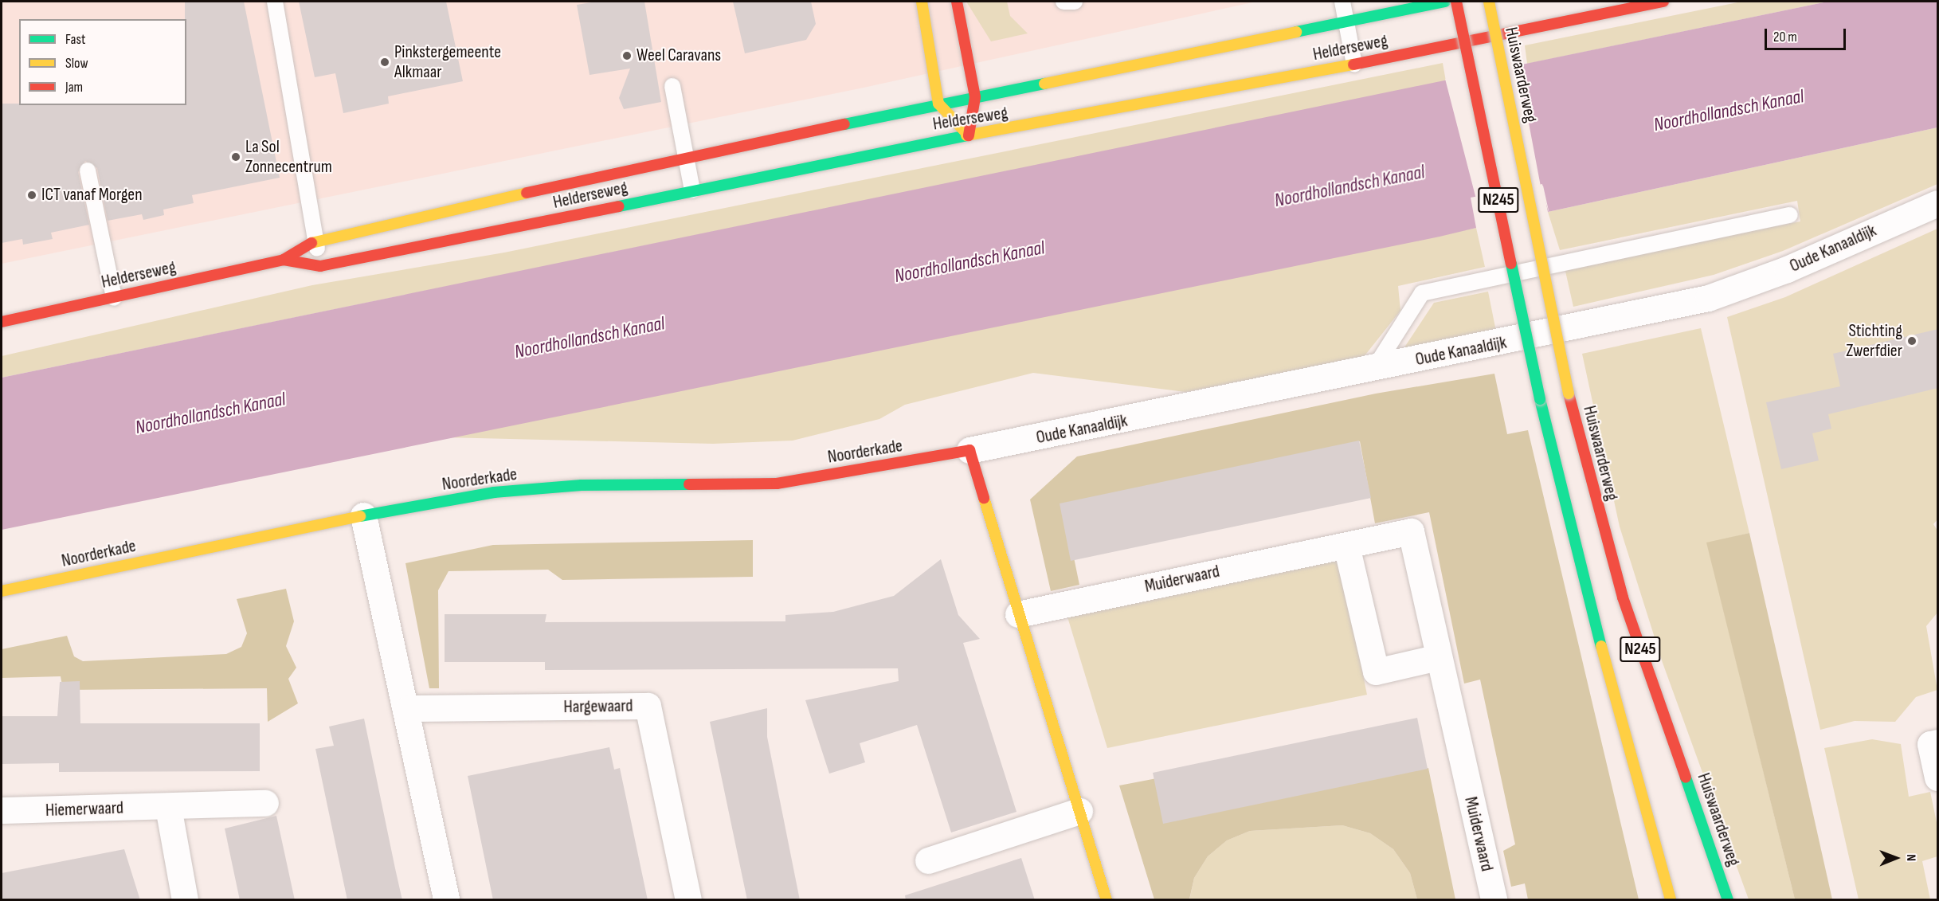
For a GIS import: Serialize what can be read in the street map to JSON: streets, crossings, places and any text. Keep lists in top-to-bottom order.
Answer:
{
  "streets": {
    "main road": [
      "Helderseweg",
      "Huiswaarderweg",
      "N245",
      "Noorderkade"
    ],
    "street": [
      "Oude Kanaaldijk",
      "Muiderwaard",
      "Hargewaard",
      "Hiemerwaard"
    ]
  },
  "crossings": [
    ["Oude Kanaaldijk", "Noorderkade"]
  ],
  "water": ["Noordhollandsch Kanaal"],
  "places": [
    "Weel Caravans",
    "Pinkstergemeente Alkmaar",
    "La Sol Zonnecentrum",
    "ICT vanaf Morgen",
    "Stichting Zwerfdier"
  ],
  "legend": ["Fast", "Slow", "Jam"],
  "scale_bar": "20 m",
  "north": "right"
}
